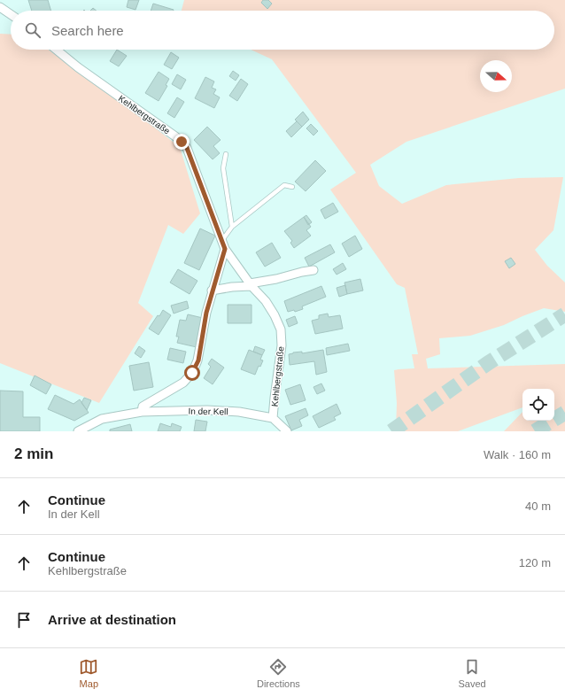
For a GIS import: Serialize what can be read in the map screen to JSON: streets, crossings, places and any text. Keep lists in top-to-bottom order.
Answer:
{
  "streets": {
    "street": ["Kehlbergstraße", "In der Kell"]
  },
  "crossings": [
    ["Kehlbergstraße", "In der Kell"]
  ],
  "north": "right",
  "page": {
    "search": "Search here",
    "heading": ["2 min", "Walk · 160 m"],
    "list": [
      ["Continue", "In der Kell", "40 m"],
      ["Continue", "Kehlbergstraße", "120 m"],
      "Arrive at destination"
    ],
    "nav": ["Map", "Directions", "Saved"]
  }
}
